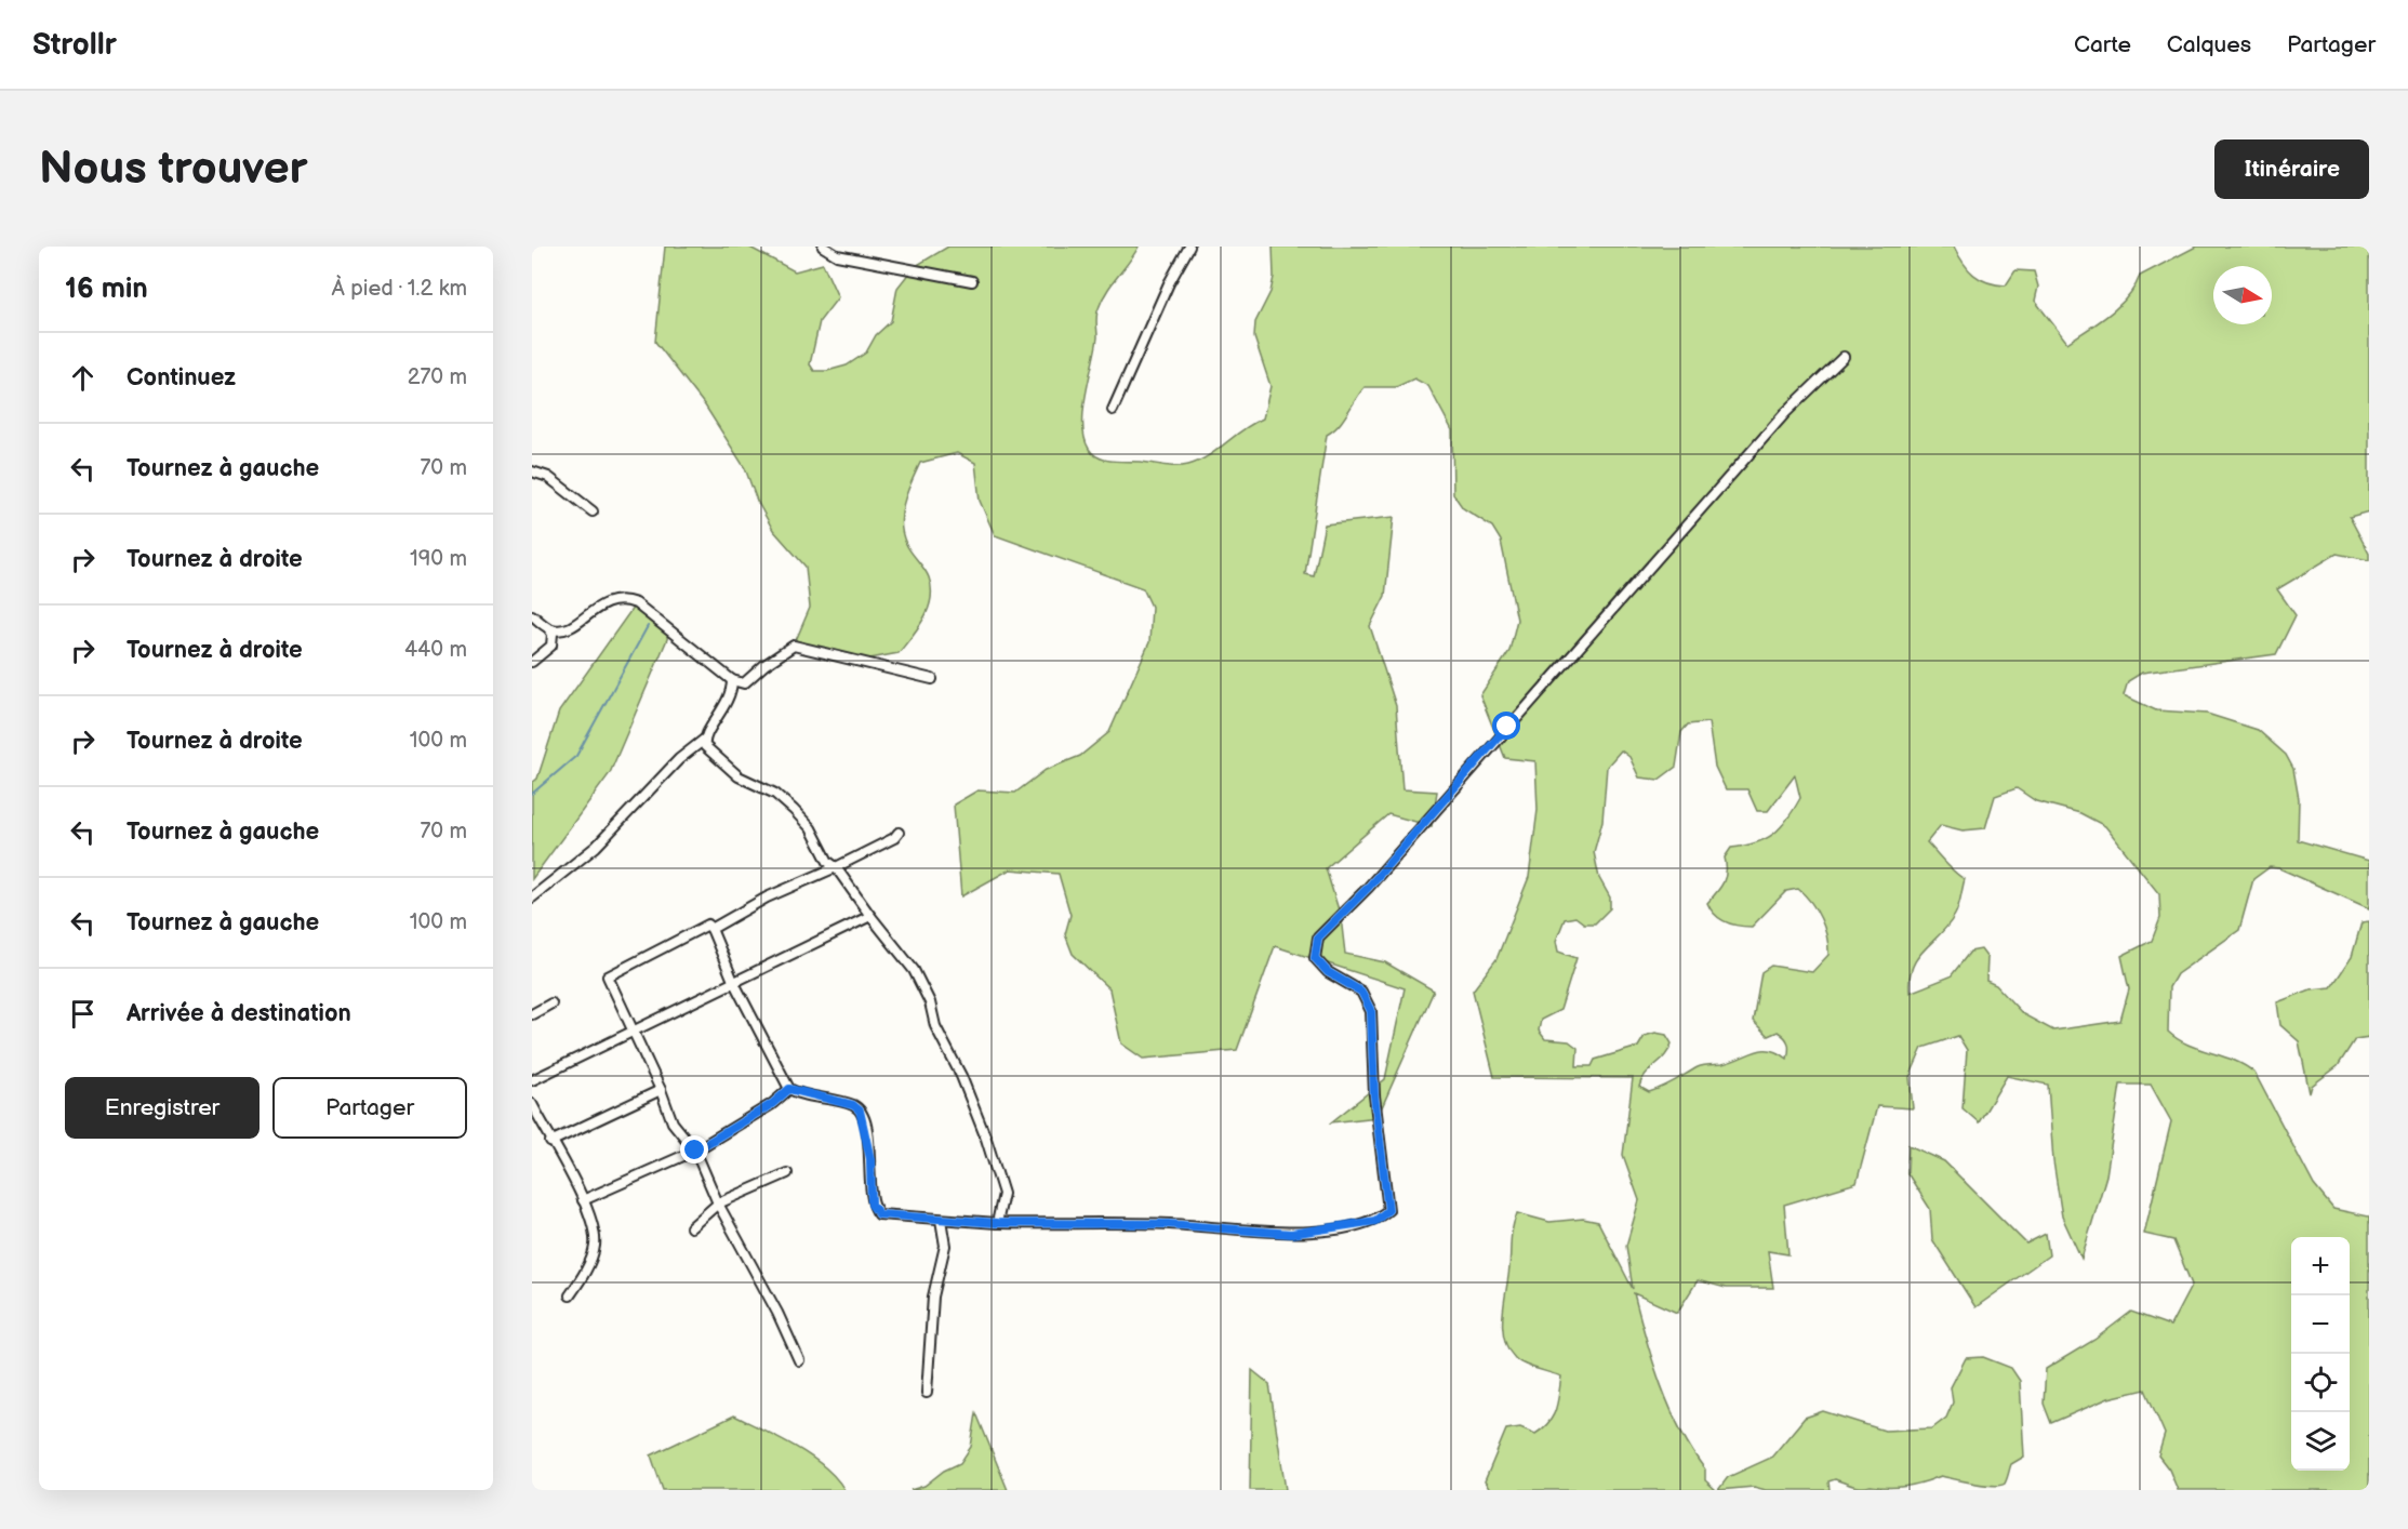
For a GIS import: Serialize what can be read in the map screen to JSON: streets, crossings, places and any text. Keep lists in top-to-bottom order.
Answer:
{
  "north": "right",
  "page": {
    "header": "Strollr",
    "nav": ["Carte", "Calques", "Partager"],
    "buttons": [
      "Itinéraire",
      ["Enregistrer", "Partager"]
    ],
    "title": "Nous trouver",
    "heading": ["16 min", "À pied · 1.2 km"],
    "list": [
      ["Continuez", "270 m"],
      ["Tournez à gauche", "70 m"],
      ["Tournez à droite", "190 m"],
      ["Tournez à droite", "440 m"],
      ["Tournez à droite", "100 m"],
      ["Tournez à gauche", "70 m"],
      ["Tournez à gauche", "100 m"],
      "Arrivée à destination"
    ],
    "map_buttons": ["+", "−"]
  }
}
